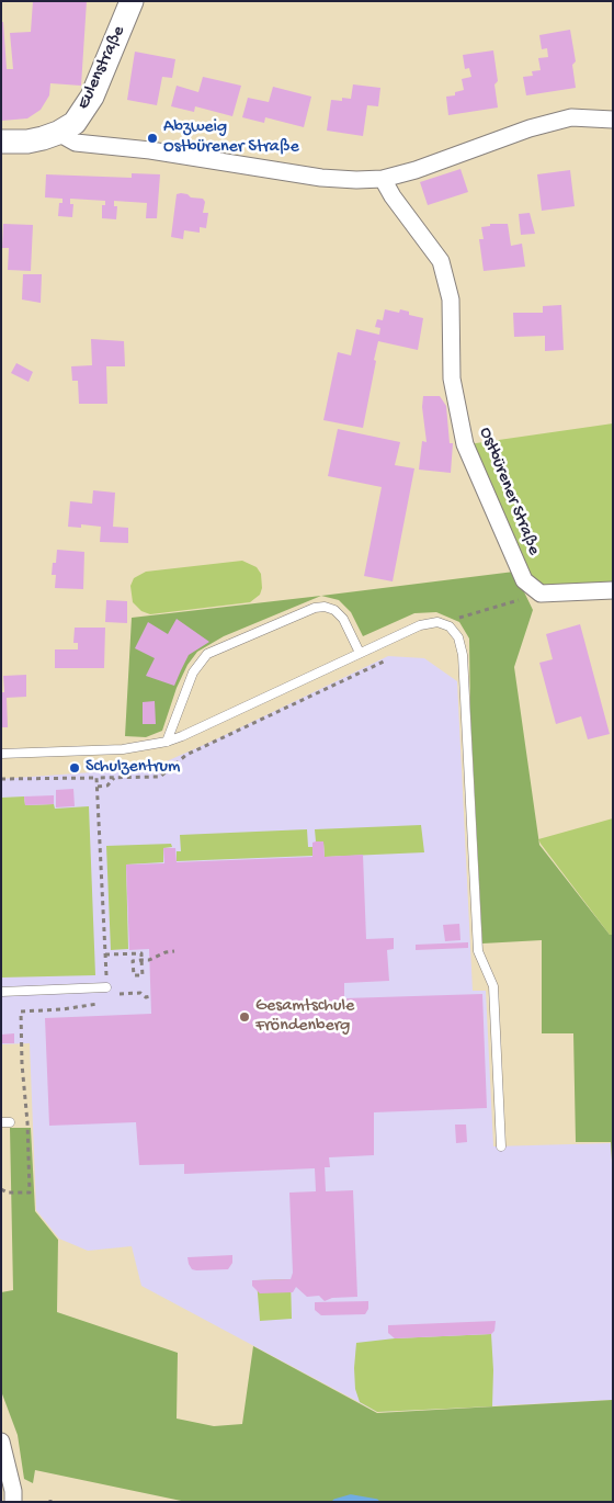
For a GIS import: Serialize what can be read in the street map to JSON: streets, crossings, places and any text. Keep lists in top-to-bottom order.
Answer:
{
  "streets": {
    "main road": ["Eulenstraße"],
    "street": ["Ostbürener Straße"]
  },
  "places": ["Abzweig Ostbürener Straße", "Schulzentrum", "Gesamtschule Fröndenberg"]
}
